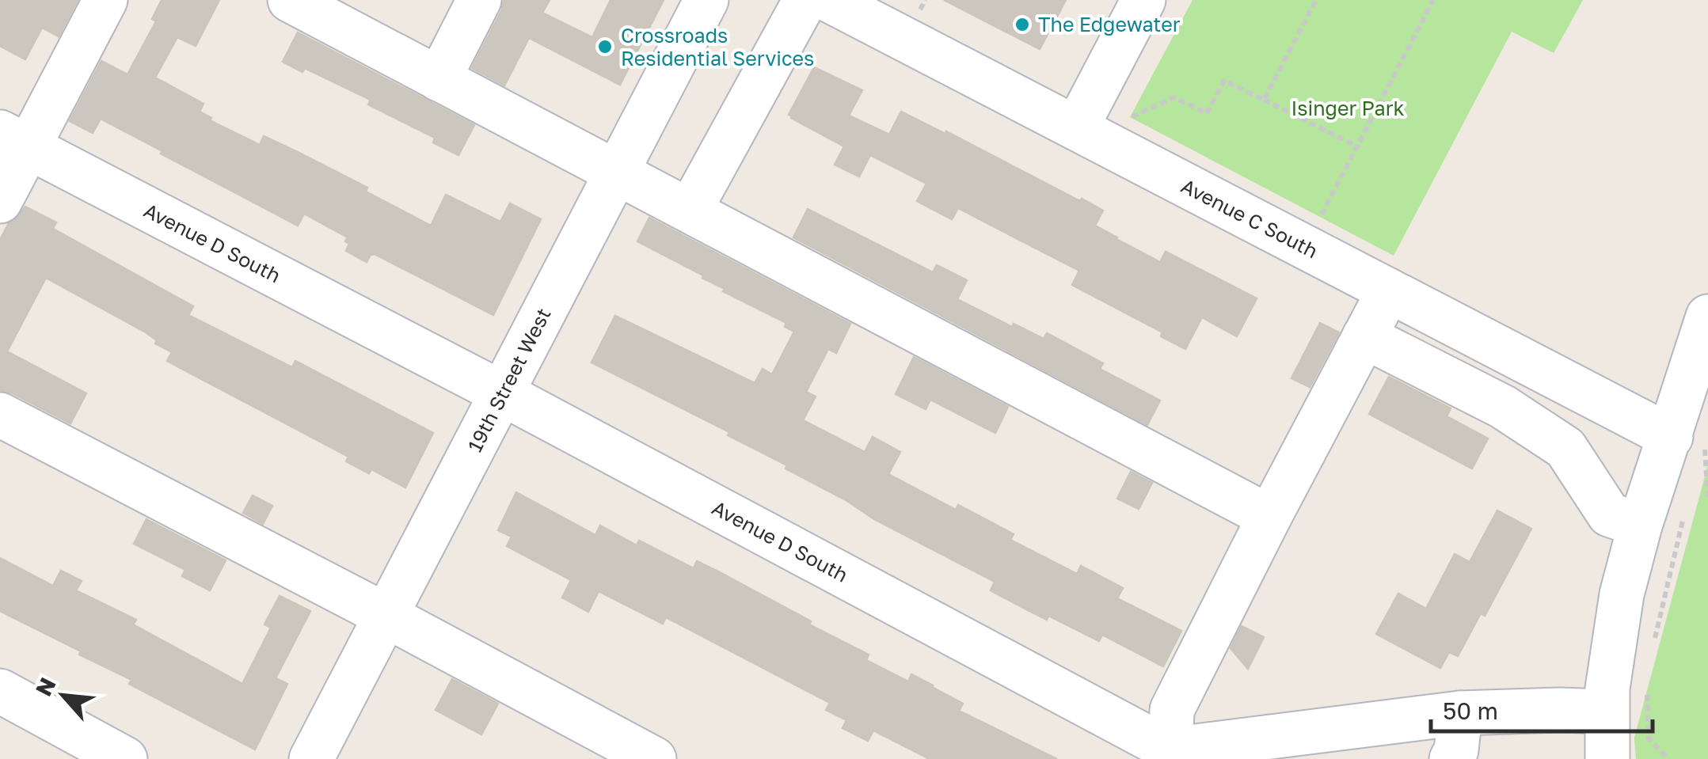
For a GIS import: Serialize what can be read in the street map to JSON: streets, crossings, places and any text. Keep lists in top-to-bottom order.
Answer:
{
  "streets": {
    "street": ["Avenue C South", "Avenue D South", "19th Street West"]
  },
  "crossings": [
    ["Avenue D South", "19th Street West"]
  ],
  "parks": ["Isinger Park"],
  "places": ["The Edgewater", "Crossroads Residential Services"],
  "scale_bar": "50 m",
  "north": "top left"
}
